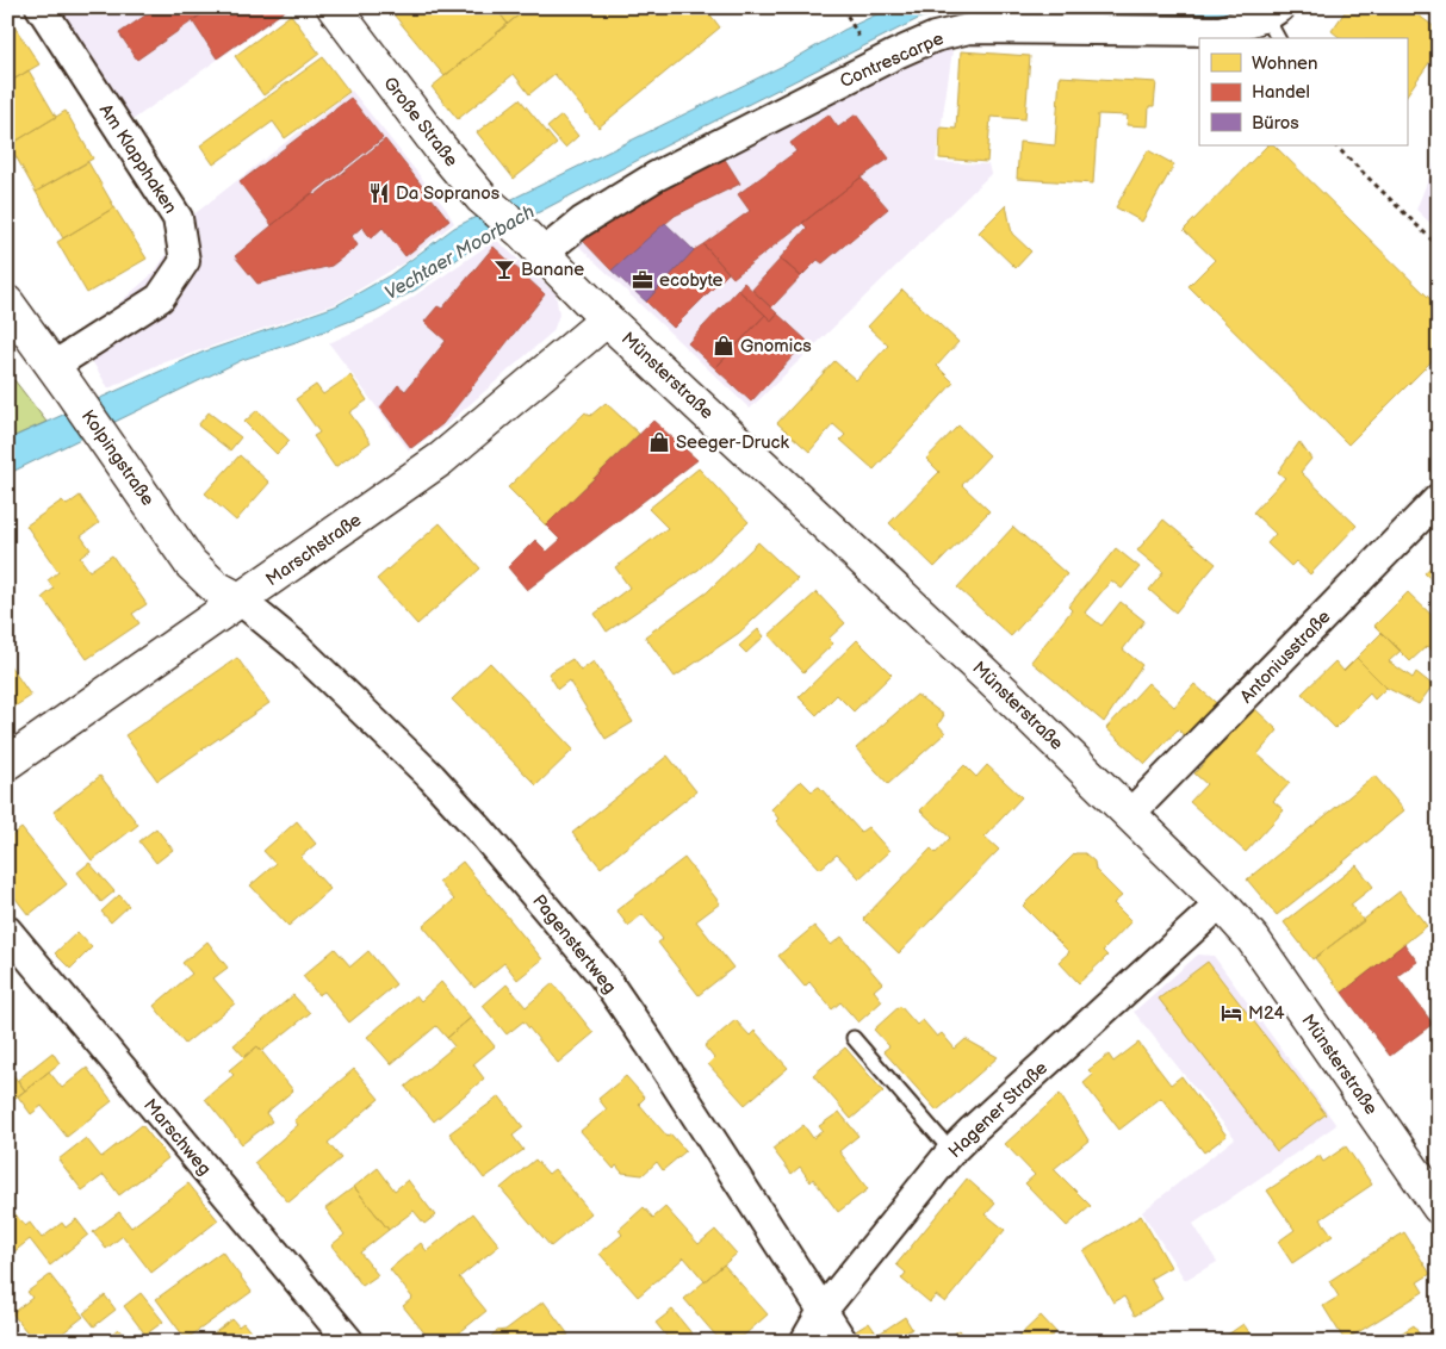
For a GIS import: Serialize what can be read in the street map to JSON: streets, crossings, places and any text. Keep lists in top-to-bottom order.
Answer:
{
  "streets": {
    "street": [
      "Contrescarpe",
      "Große Straße",
      "Am Klapphaken",
      "Münsterstraße",
      "Kolpingstraße",
      "Marschstraße",
      "Antoniusstraße",
      "Pagenstertweg",
      "Hagener Straße",
      "Marschweg"
    ]
  },
  "crossings": [
    ["Contrescarpe", "Große Straße"],
    ["Contrescarpe", "Münsterstraße"],
    ["Große Straße", "Münsterstraße"],
    ["Am Klapphaken", "Kolpingstraße"],
    ["Münsterstraße", "Marschstraße"],
    ["Münsterstraße", "Antoniusstraße"],
    ["Münsterstraße", "Hagener Straße"],
    ["Kolpingstraße", "Marschstraße"],
    ["Kolpingstraße", "Pagenstertweg"],
    ["Marschstraße", "Pagenstertweg"],
    ["Pagenstertweg", "Hagener Straße"]
  ],
  "water": ["Vechtaer Moorbach"],
  "places": {
    "restaurant": ["Da Sopranos"],
    "bar": ["Banane"],
    "office": ["ecobyte"],
    "shop": ["Gnomics", "Seeger-Druck"],
    "hotel": ["M24"]
  },
  "legend": ["Wohnen", "Handel", "Büros"]
}
